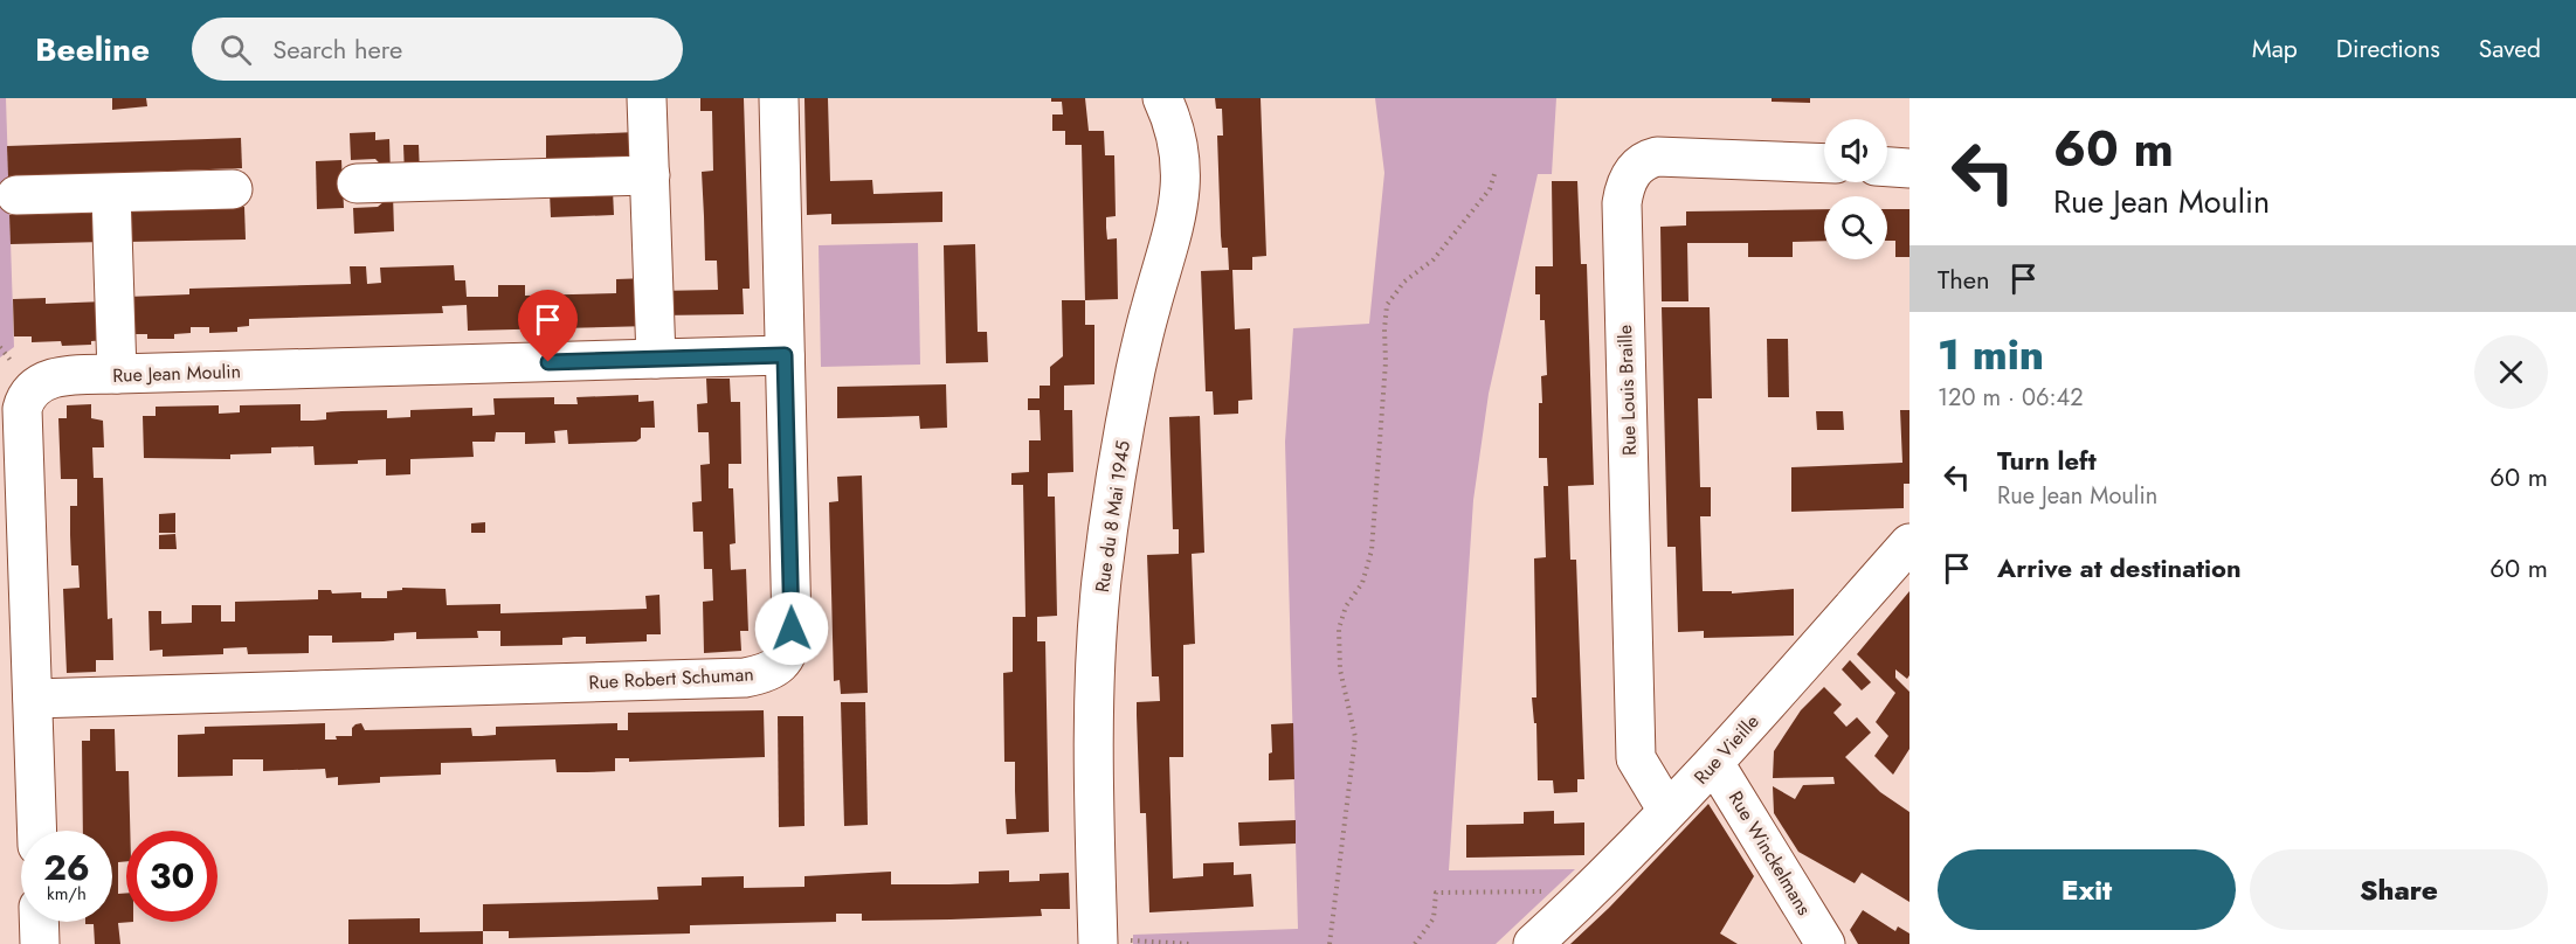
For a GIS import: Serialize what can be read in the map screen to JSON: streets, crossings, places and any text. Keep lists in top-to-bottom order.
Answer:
{
  "streets": {
    "street": [
      "Rue Jean Moulin",
      "Rue Louis Braille",
      "Rue du 8 Mai 1945",
      "Rue Robert Schuman",
      "Rue Vieille",
      "Rue Winckelmans"
    ]
  },
  "crossings": [
    ["Rue Jean Moulin", "Rue Robert Schuman"],
    ["Rue Louis Braille", "Rue Vieille"],
    ["Rue Vieille", "Rue Winckelmans"]
  ],
  "page": {
    "header": "Beeline",
    "search": "Search here",
    "nav": ["Map", "Directions", "Saved"],
    "turn": ["60 m", "Rue Jean Moulin"],
    "then": "Then",
    "heading": ["1 min", "120 m · 06:42"],
    "list": [
      {
        "name": "Turn left",
        "note": "Rue Jean Moulin",
        "value": "60 m"
      },
      {
        "name": "Arrive at destination",
        "value": "60 m"
      }
    ],
    "speed": "26 km/h",
    "limit": "30",
    "buttons": ["Exit", "Share"]
  }
}
